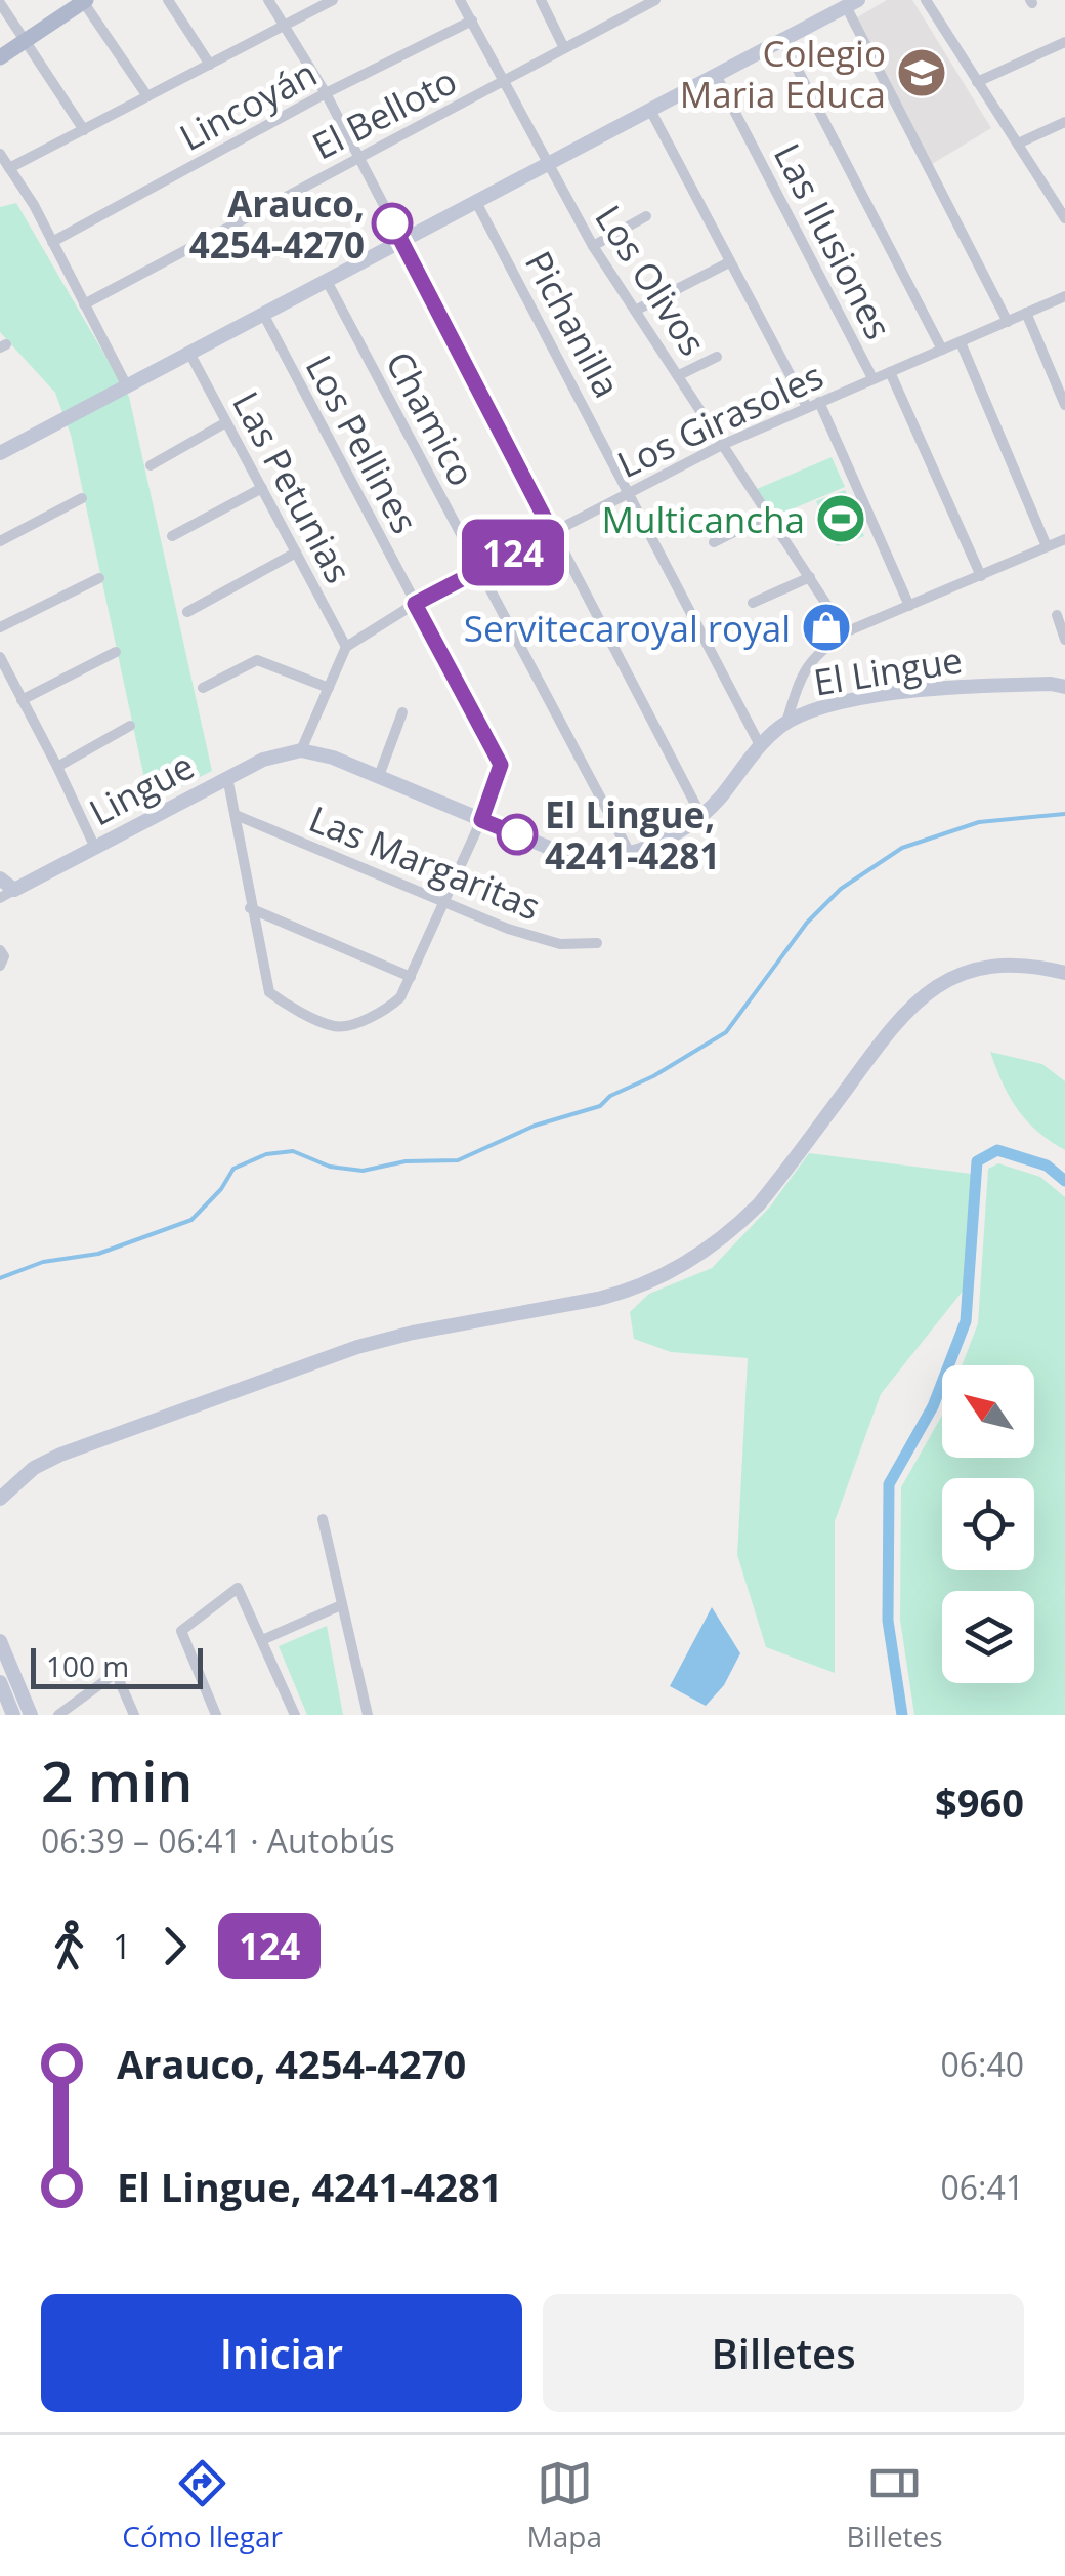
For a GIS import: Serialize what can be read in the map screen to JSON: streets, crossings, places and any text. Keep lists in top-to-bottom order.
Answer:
{
  "streets": {
    "street": [
      "Lincoyán",
      "El Belloto",
      "Las Ilusiones",
      "Los Olivos",
      "Pichanilla",
      "Chamico",
      "Los Girasoles",
      "Los Pellines",
      "Las Petunias",
      "El Lingue",
      "Lingue",
      "Las Margaritas"
    ]
  },
  "crossings": [
    ["Lincoyán", "Los Olivos"],
    ["El Belloto", "Los Olivos"],
    ["Las Ilusiones", "Los Girasoles"],
    ["Los Olivos", "Los Girasoles"],
    ["Pichanilla", "Los Girasoles"],
    ["Pichanilla", "El Lingue"],
    ["Chamico", "Los Girasoles"],
    ["Chamico", "El Lingue"],
    ["Los Girasoles", "Los Pellines"],
    ["Los Girasoles", "Las Petunias"],
    ["Los Pellines", "El Lingue"],
    ["Los Pellines", "Lingue"],
    ["Los Pellines", "Las Margaritas"],
    ["El Lingue", "Lingue"]
  ],
  "places": {
    "school or university": ["Colegio Maria Educa"],
    "other": ["Arauco, 4254-4270", "El Lingue, 4241-4281"],
    "sports": ["Multicancha"],
    "shop": ["Servitecaroyal royal"]
  },
  "lines": ["bus line 124"],
  "scale_bar": "100 m",
  "north": "top left",
  "page": {
    "on_map": "124",
    "scale": "100 m",
    "heading": ["2 min", "06:39 – 06:41 · Autobús", "$960"],
    "legs": ["1", "124"],
    "list": [
      {
        "name": "Arauco, 4254-4270",
        "value": "06:40"
      },
      {
        "name": "El Lingue, 4241-4281",
        "value": "06:41"
      }
    ],
    "buttons": ["Iniciar", "Billetes"],
    "tabs": ["Cómo llegar", "Mapa", "Billetes"]
  }
}
